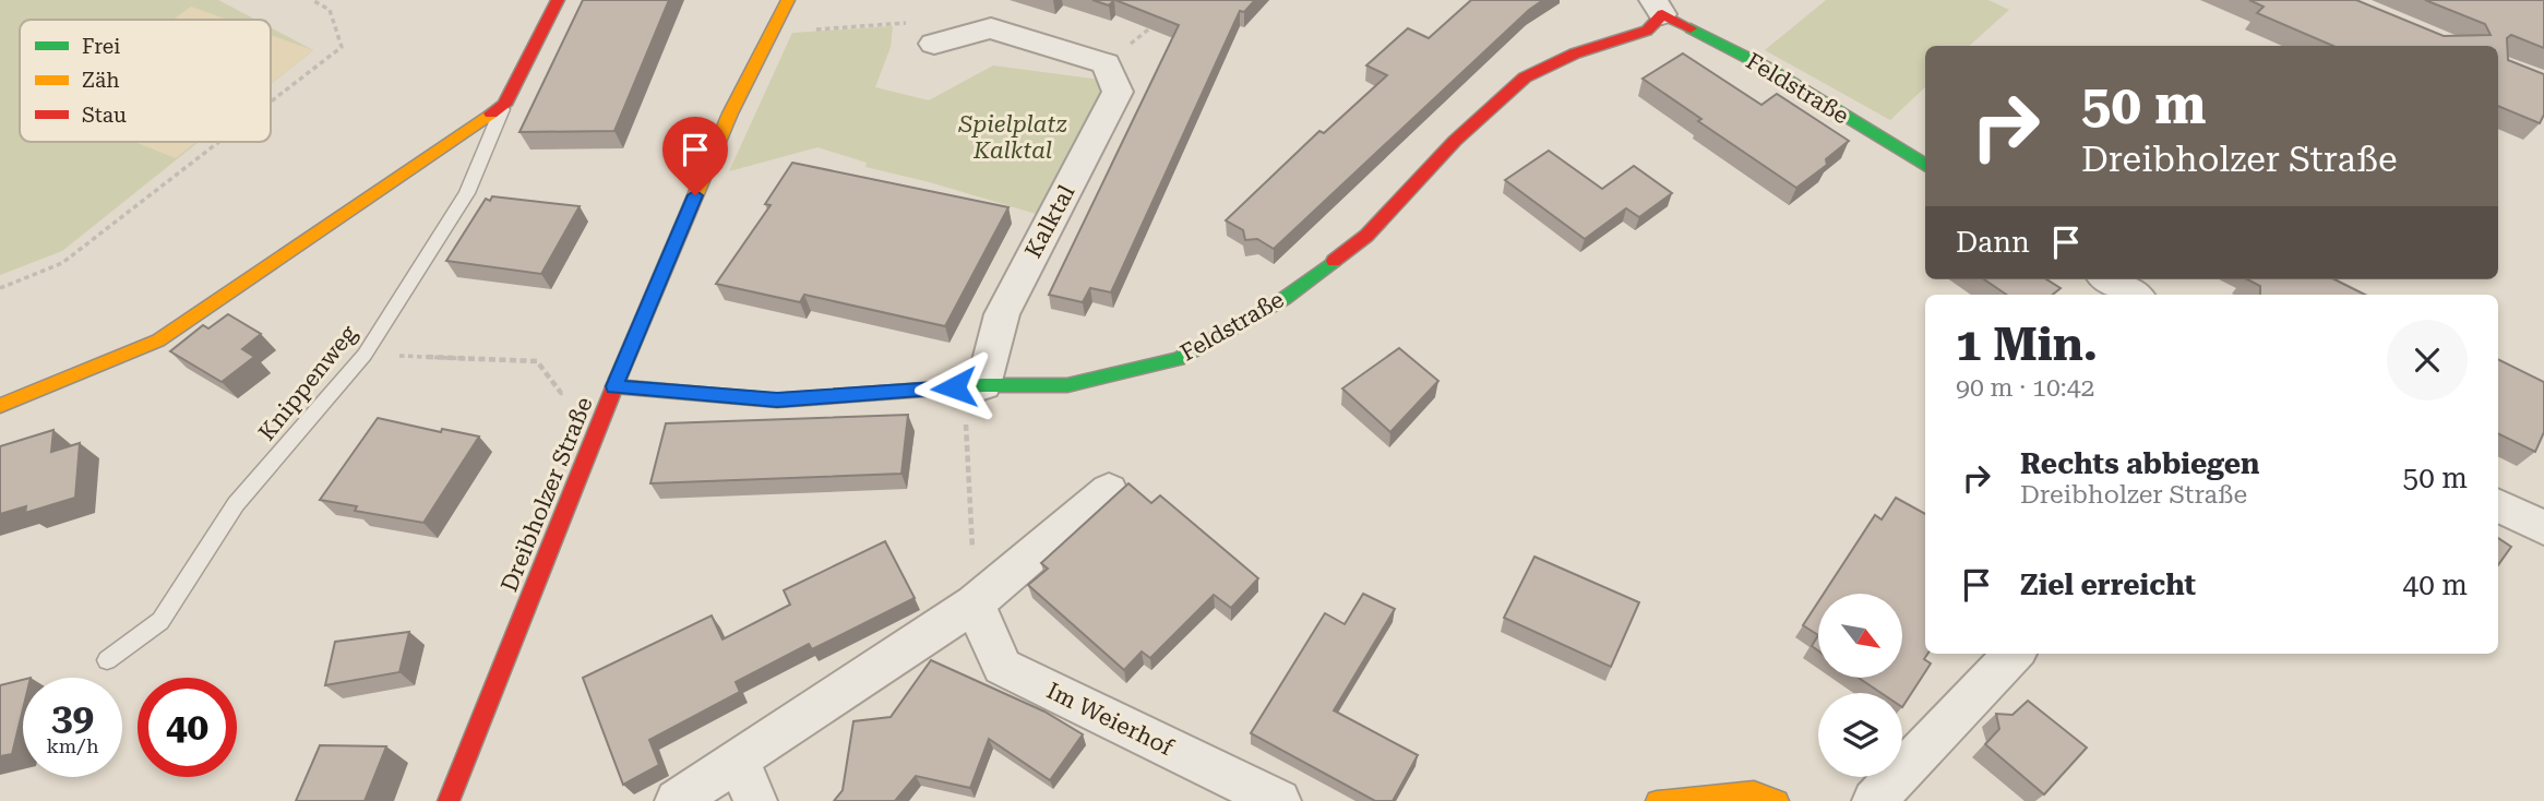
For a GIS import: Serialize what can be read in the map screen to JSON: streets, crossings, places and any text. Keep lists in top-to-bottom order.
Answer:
{
  "streets": {
    "street": [
      "Feldstraße",
      "Kalktal",
      "Knippenweg",
      "Dreibholzer Straße",
      "Im Weierhof"
    ]
  },
  "crossings": [
    ["Feldstraße", "Kalktal"],
    ["Feldstraße", "Dreibholzer Straße"]
  ],
  "parks": ["Spielplatz Kalktal"],
  "legend": ["Frei", "Zäh", "Stau"],
  "north": "bottom right",
  "page": {
    "turn": ["50 m", "Dreibholzer Straße"],
    "then": "Dann",
    "heading": ["1 Min.", "90 m · 10:42"],
    "list": [
      {
        "name": "Rechts abbiegen",
        "note": "Dreibholzer Straße",
        "value": "50 m"
      },
      {
        "name": "Ziel erreicht",
        "value": "40 m"
      }
    ],
    "speed": "39 km/h",
    "limit": "40"
  }
}
